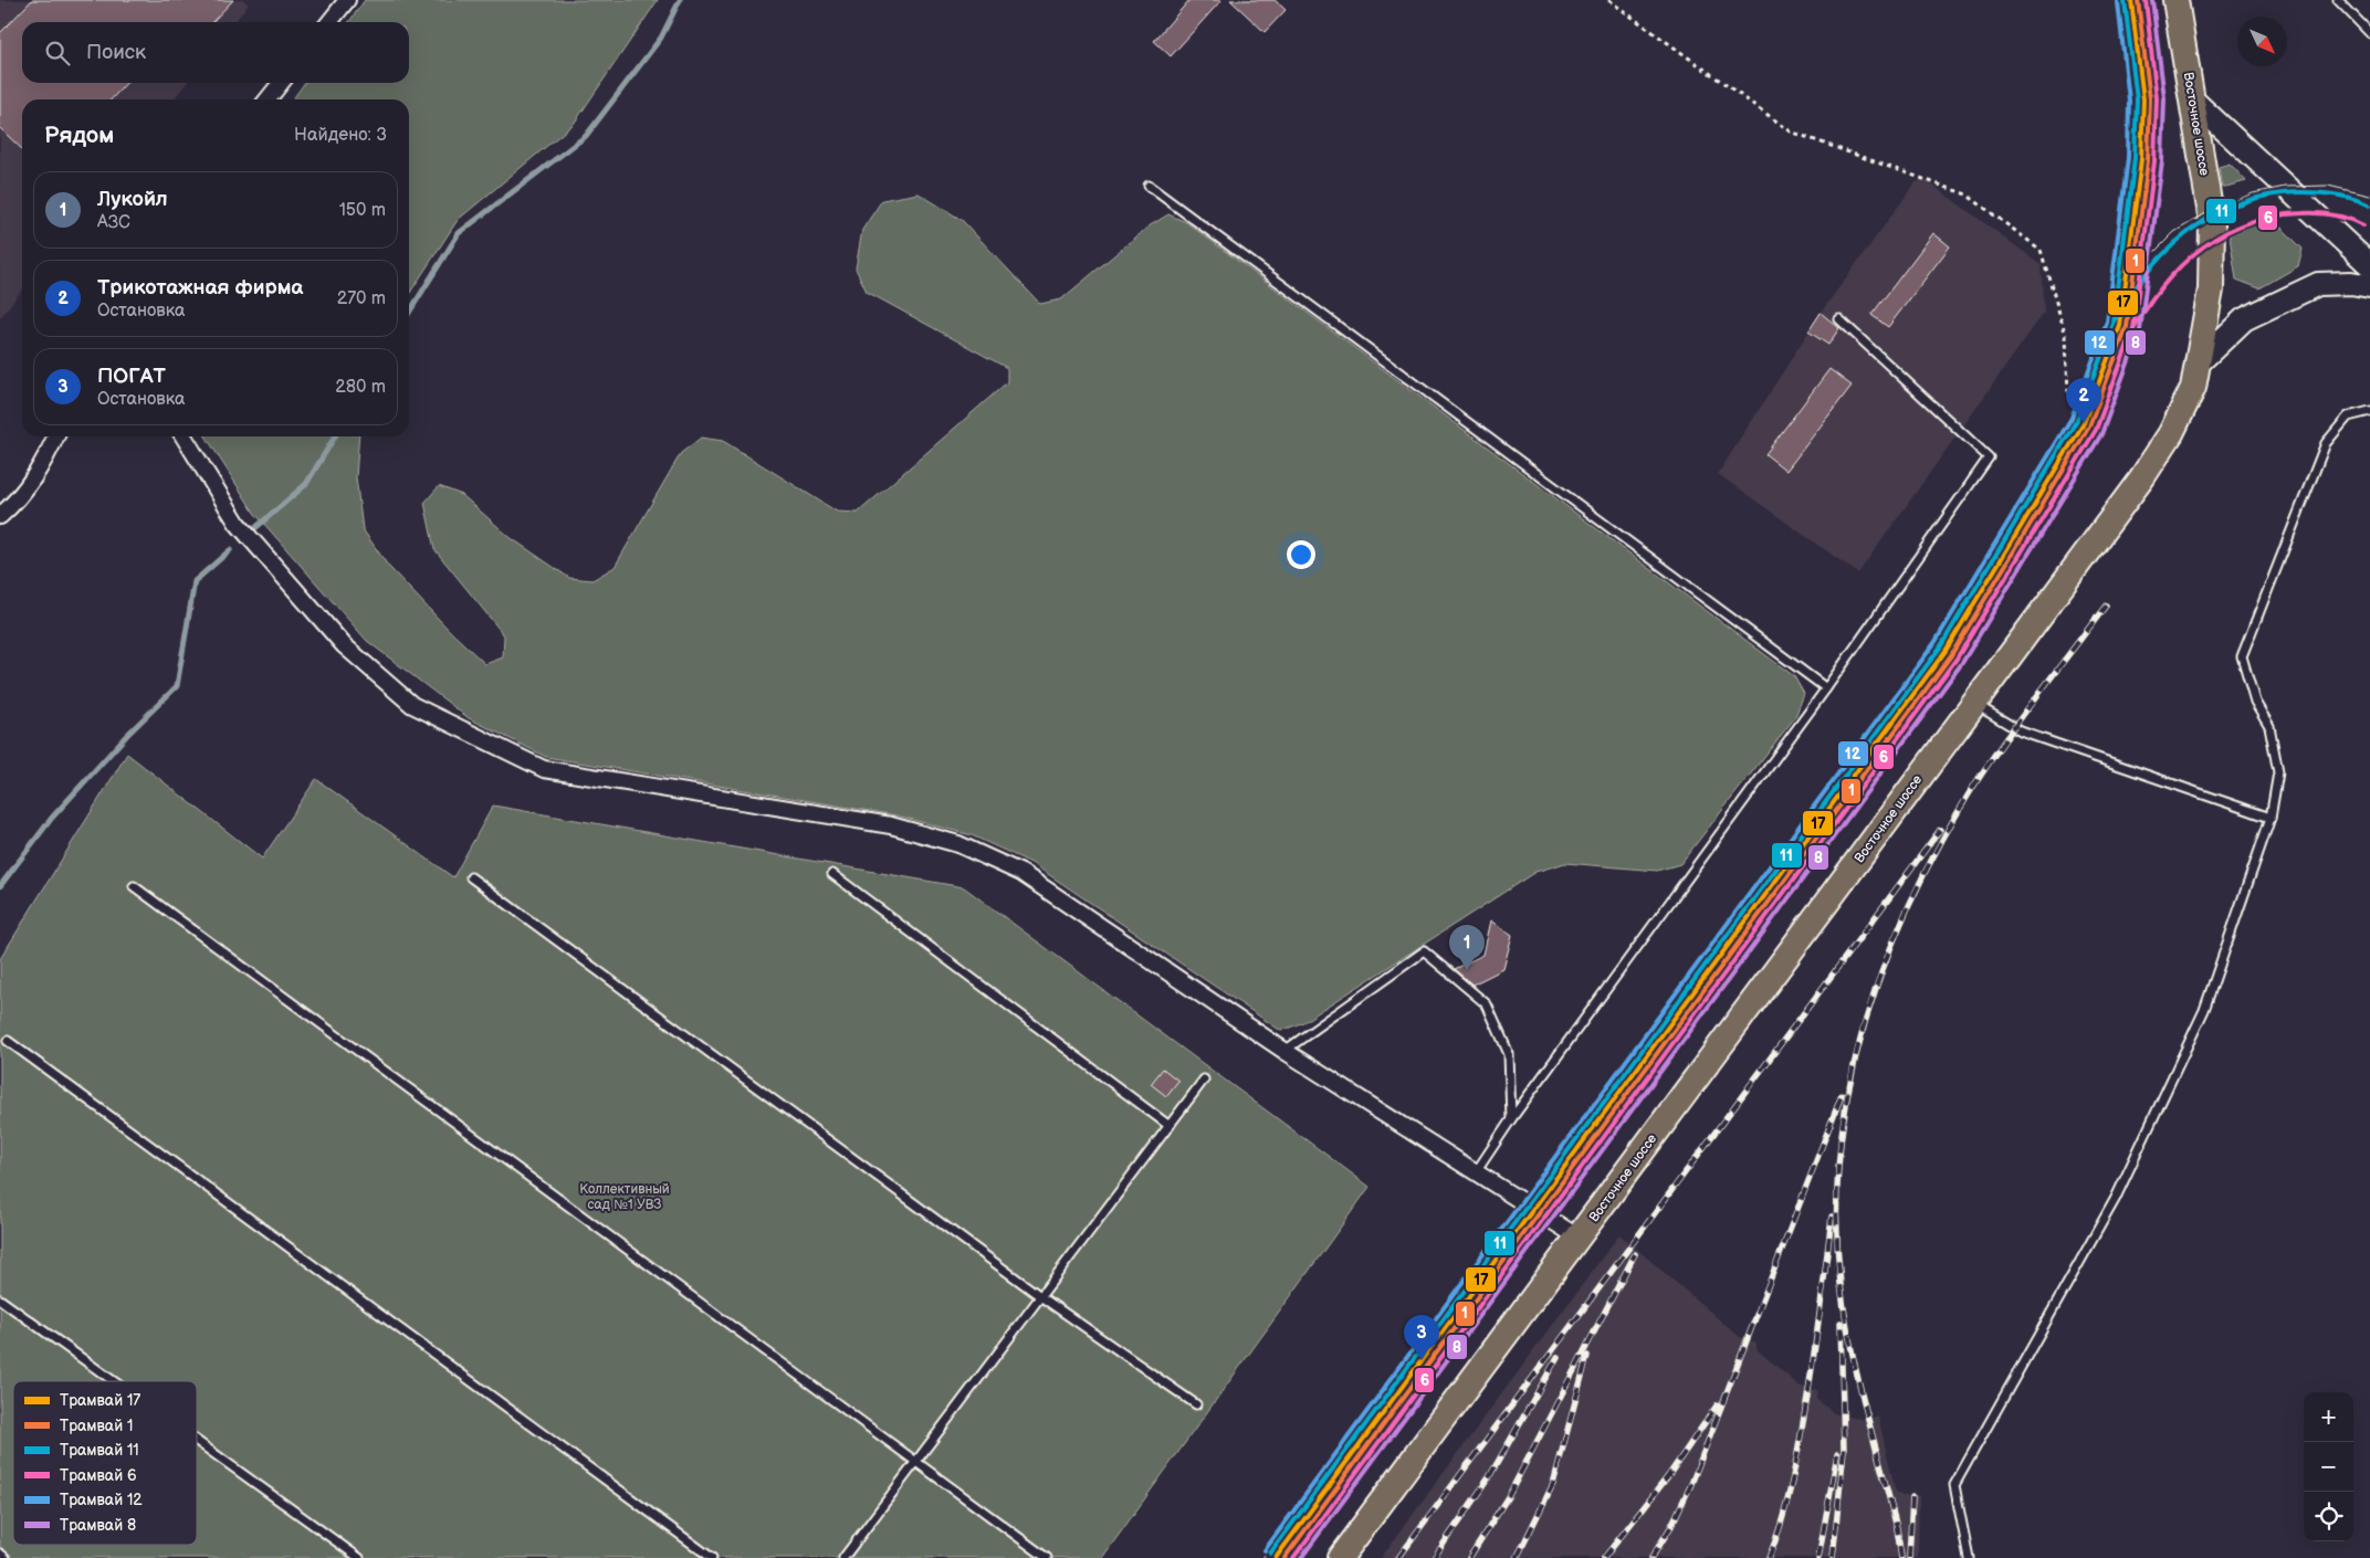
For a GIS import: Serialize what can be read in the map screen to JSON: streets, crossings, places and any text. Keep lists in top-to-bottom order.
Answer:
{
  "streets": {
    "main road": ["Восточное шоссе"]
  },
  "parks": ["Коллективный сад №1 УВЗ"],
  "lines": [
    "tram line 17",
    "tram line 1",
    "tram line 6",
    "tram line 8",
    "tram line 11",
    "tram line 12"
  ],
  "legend": [
    "Трамвай 17",
    "Трамвай 1",
    "Трамвай 11",
    "Трамвай 6",
    "Трамвай 12",
    "Трамвай 8"
  ],
  "north": "bottom right",
  "page": {
    "search": "Поиск",
    "heading": ["Рядом", "Найдено: 3"],
    "list": [
      {
        "mark": "1",
        "name": "Лукойл",
        "note": "АЗС",
        "value": "150 m"
      },
      {
        "mark": "2",
        "name": "Трикотажная фирма",
        "note": "Остановка",
        "value": "270 m"
      },
      {
        "mark": "3",
        "name": "ПОГАТ",
        "note": "Остановка",
        "value": "280 m"
      }
    ],
    "pins": ["2", "1", "3"],
    "map_buttons": ["+", "−"]
  }
}
